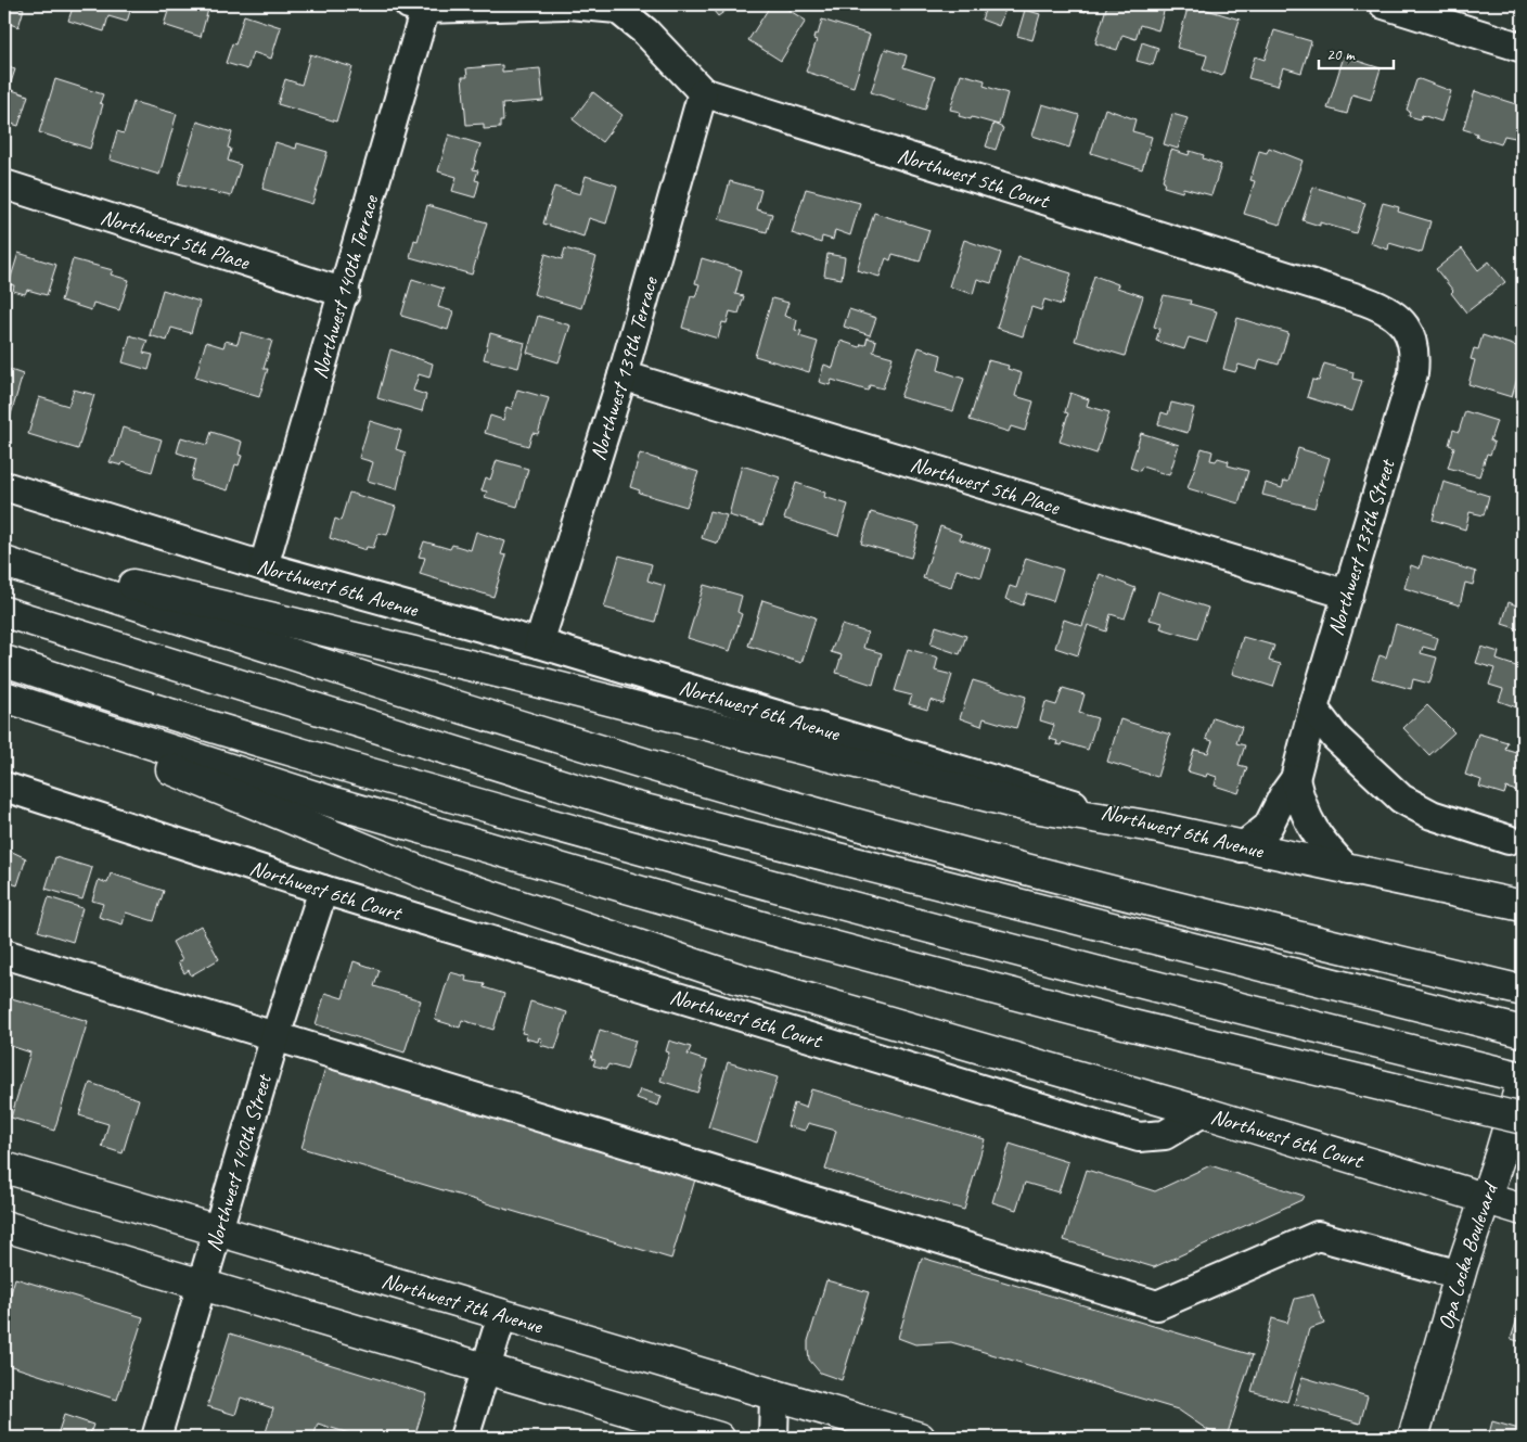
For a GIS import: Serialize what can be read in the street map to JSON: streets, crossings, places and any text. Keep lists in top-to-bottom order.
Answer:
{
  "streets": {
    "main road": [
      "Northwest 6th Avenue",
      "Northwest 6th Court",
      "Opa Locka Boulevard",
      "Northwest 7th Avenue"
    ],
    "street": [
      "Northwest 5th Court",
      "Northwest 5th Place",
      "Northwest 140th Terrace",
      "Northwest 139th Terrace",
      "Northwest 137th Street",
      "Northwest 140th Street"
    ]
  },
  "crossings": [
    ["Northwest 5th Court", "Northwest 139th Terrace"],
    ["Northwest 5th Court", "Northwest 137th Street"],
    ["Northwest 5th Place", "Northwest 140th Terrace"],
    ["Northwest 5th Place", "Northwest 139th Terrace"],
    ["Northwest 5th Place", "Northwest 137th Street"],
    ["Northwest 140th Terrace", "Northwest 6th Avenue"],
    ["Northwest 139th Terrace", "Northwest 6th Avenue"],
    ["Northwest 137th Street", "Northwest 6th Avenue"],
    ["Northwest 6th Court", "Northwest 140th Street"],
    ["Northwest 6th Court", "Opa Locka Boulevard"],
    ["Northwest 140th Street", "Northwest 7th Avenue"]
  ],
  "scale_bar": "20 m"
}
